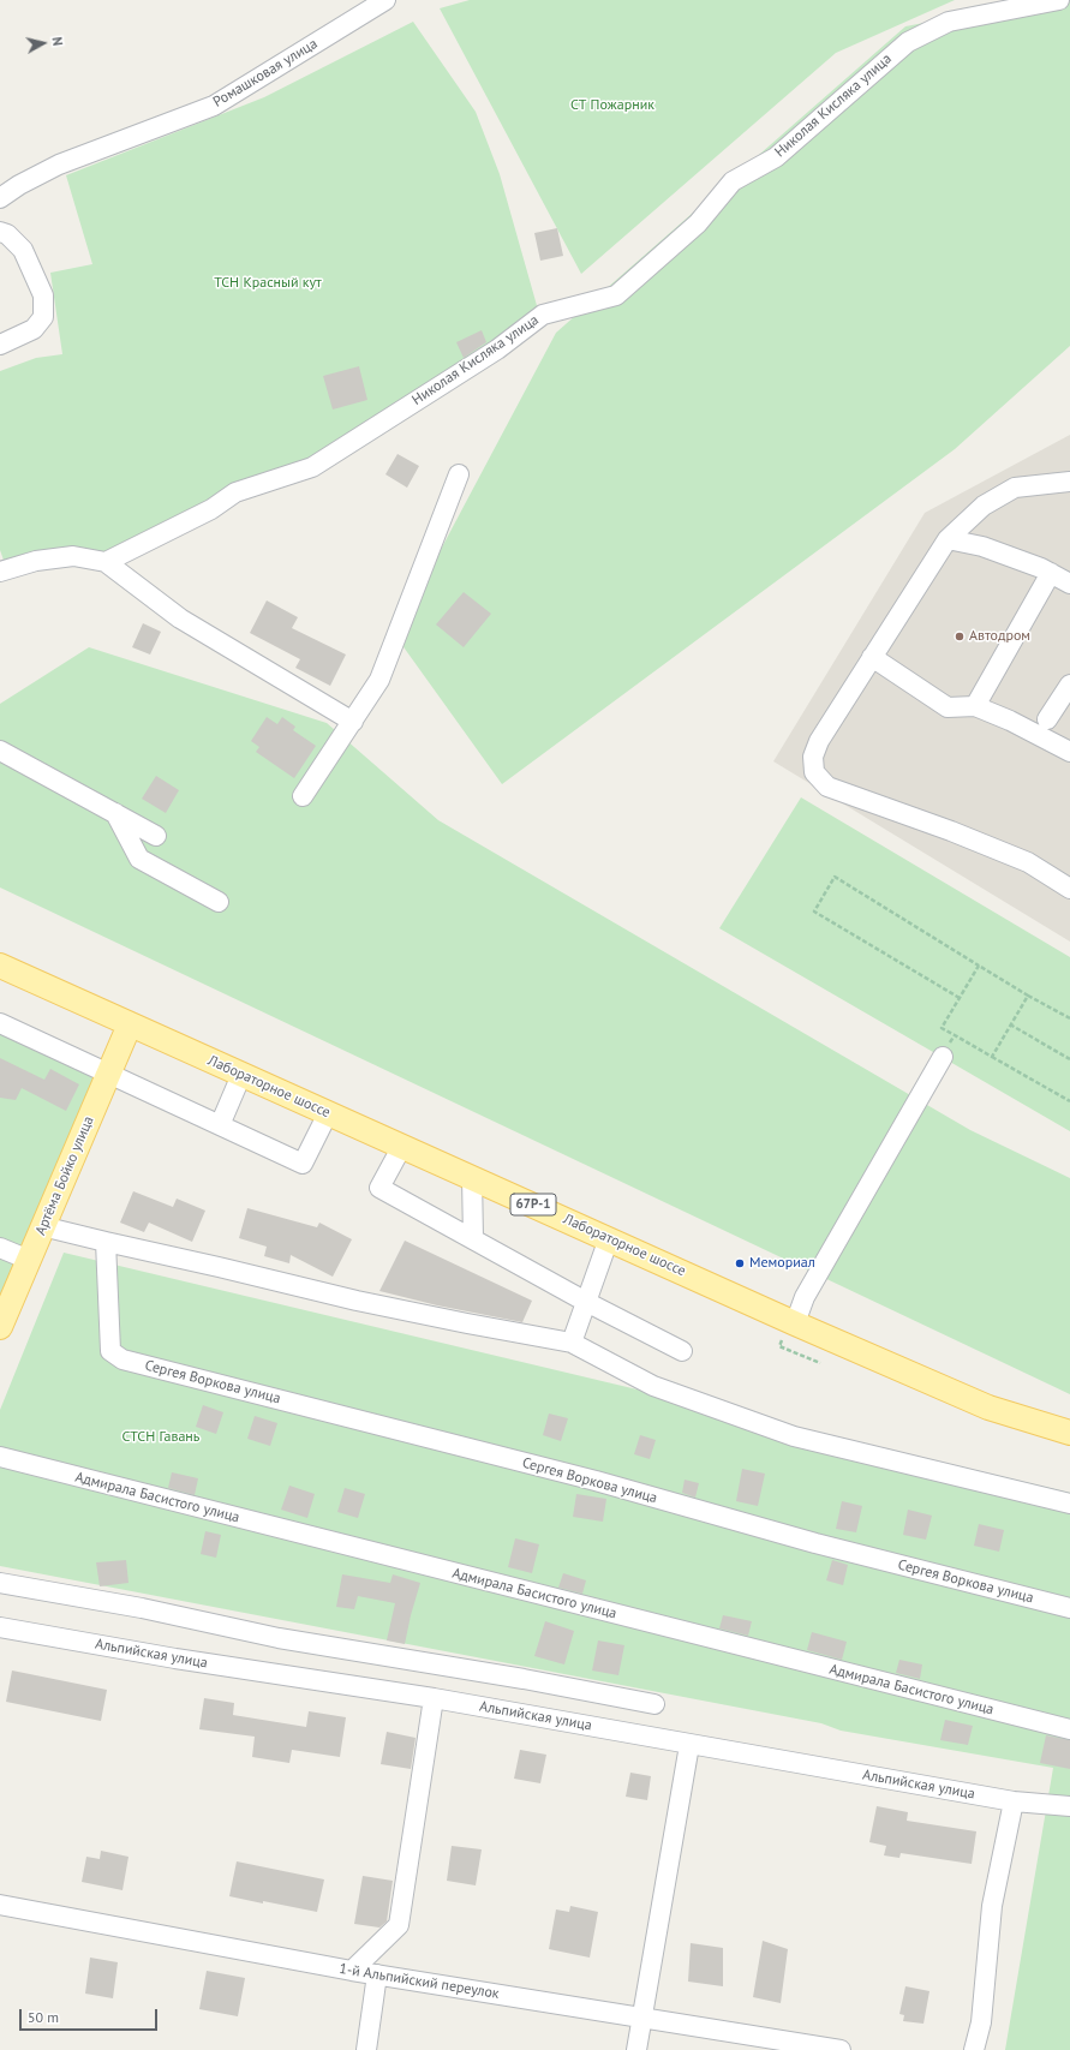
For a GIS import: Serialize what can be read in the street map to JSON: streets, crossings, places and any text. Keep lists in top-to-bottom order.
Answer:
{
  "streets": {
    "main road": ["Лабораторное шоссе", "Артёма Бойко улица", "67Р-1"],
    "street": [
      "Ромашковая улица",
      "Николая Кисляка улица",
      "Сергея Воркова улица",
      "Адмирала Басистого улица",
      "Альпийская улица",
      "1-й Альпийский переулок"
    ]
  },
  "crossings": [
    ["Лабораторное шоссе", "Артёма Бойко улица"]
  ],
  "parks": ["СТ Пожарник", "ТСН Красный кут", "СТСН Гавань"],
  "places": ["Автодром", "Мемориал"],
  "scale_bar": "50 m",
  "north": "right"
}
